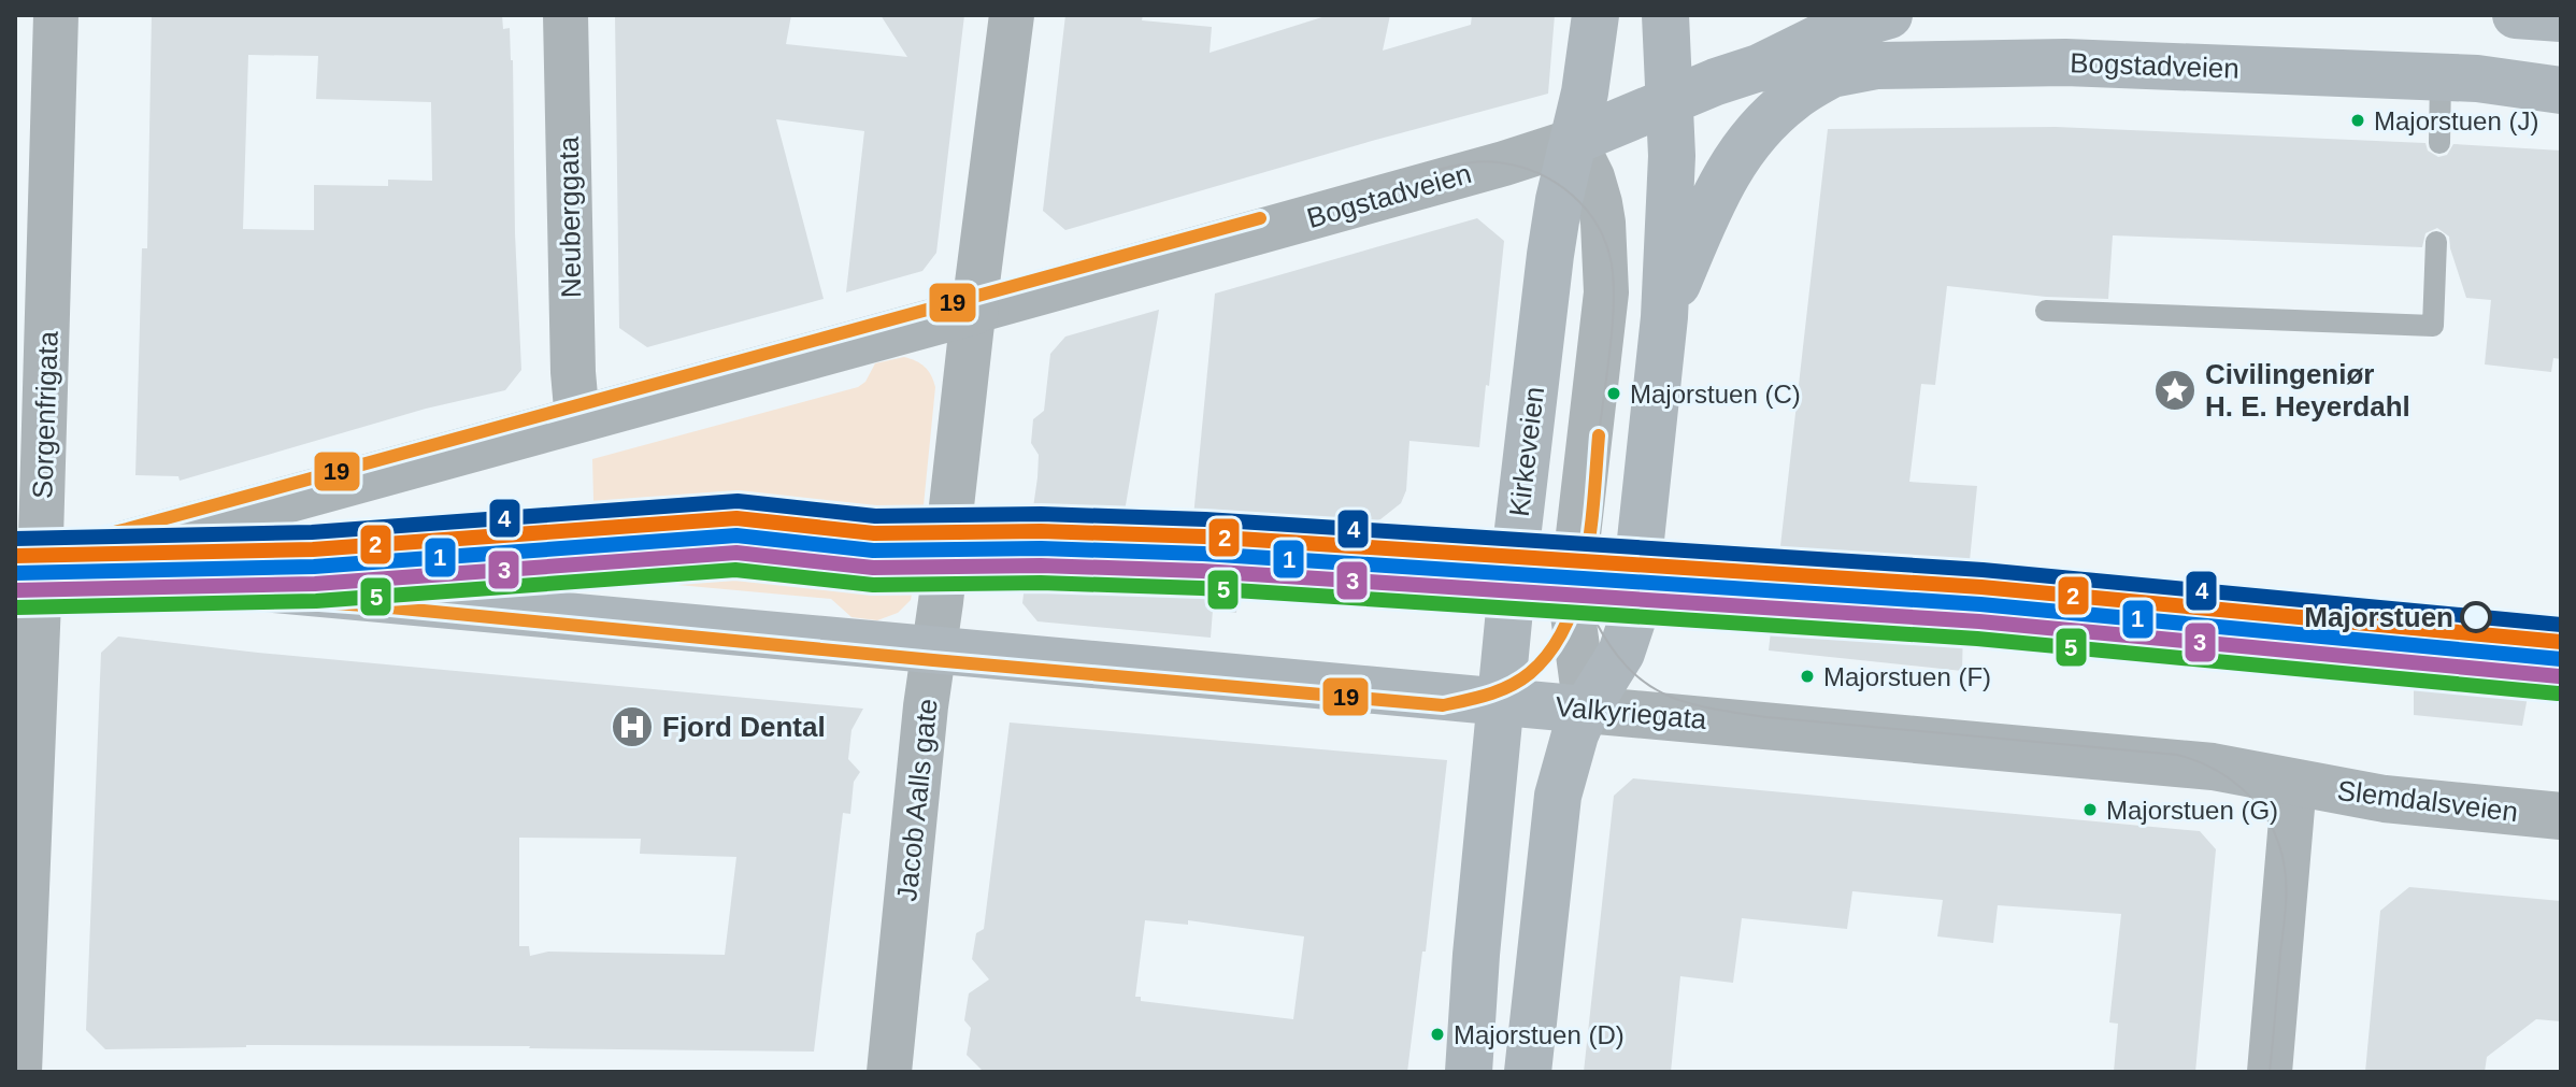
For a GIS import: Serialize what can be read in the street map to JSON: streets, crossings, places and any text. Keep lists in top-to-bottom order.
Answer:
{
  "streets": {
    "main road": [
      "Bogstadveien",
      "Kirkeveien",
      "Valkyriegata",
      "Slemdalsveien"
    ],
    "street": ["Neuberggata", "Sorgenfrigata", "Jacob Aalls gate"]
  },
  "crossings": [
    ["Bogstadveien", "Neuberggata"],
    ["Bogstadveien", "Sorgenfrigata"],
    ["Bogstadveien", "Kirkeveien"],
    ["Bogstadveien", "Valkyriegata"],
    ["Bogstadveien", "Jacob Aalls gate"],
    ["Sorgenfrigata", "Valkyriegata"],
    ["Kirkeveien", "Valkyriegata"],
    ["Valkyriegata", "Jacob Aalls gate"],
    ["Valkyriegata", "Slemdalsveien"]
  ],
  "places": {
    "other": [
      "Majorstuen (J)",
      "Majorstuen (C)",
      "Majorstuen",
      "Majorstuen (F)",
      "Majorstuen (G)",
      "Majorstuen (D)"
    ],
    "place": ["Civilingeniør H. E. Heyerdahl"],
    "hospital": ["Fjord Dental"]
  },
  "lines": [
    "transit line 19",
    "transit line 4",
    "transit line 2",
    "transit line 1",
    "transit line 3",
    "transit line 5"
  ]
}
